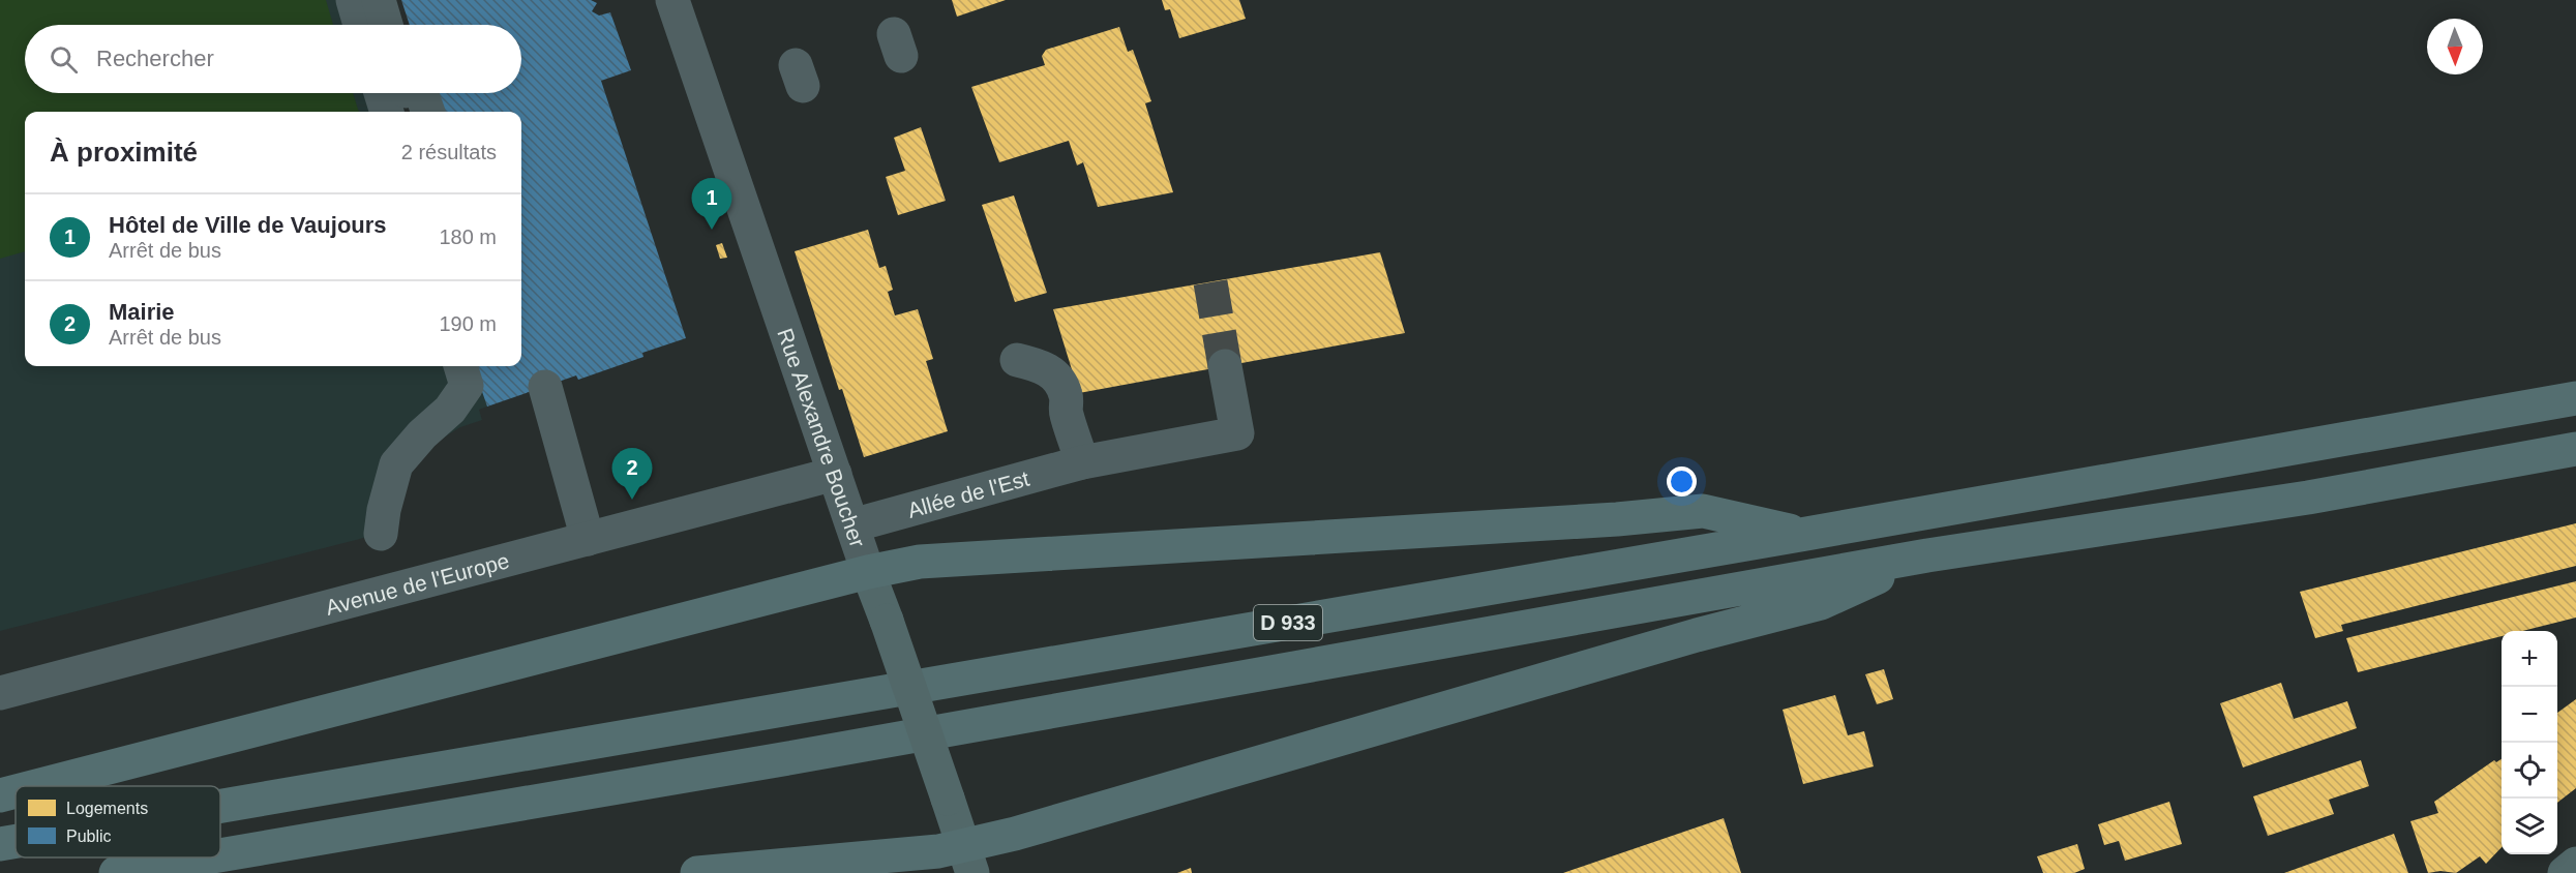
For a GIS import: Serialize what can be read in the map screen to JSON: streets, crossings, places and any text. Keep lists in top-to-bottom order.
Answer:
{
  "streets": {
    "highway": ["D 933"],
    "main road": ["Rue Alexandre Boucher"],
    "street": ["Allée de l'Est", "Avenue de l'Europe"]
  },
  "crossings": [
    ["Rue Alexandre Boucher", "Allée de l'Est"],
    ["Rue Alexandre Boucher", "Avenue de l'Europe"]
  ],
  "legend": ["Logements", "Public"],
  "north": "bottom",
  "page": {
    "search": "Rechercher",
    "heading": ["À proximité", "2 résultats"],
    "pins": ["1", "2"],
    "list": [
      {
        "mark": "1",
        "name": "Hôtel de Ville de Vaujours",
        "note": "Arrêt de bus",
        "value": "180 m"
      },
      {
        "mark": "2",
        "name": "Mairie",
        "note": "Arrêt de bus",
        "value": "190 m"
      }
    ],
    "map_buttons": ["+", "−"]
  }
}
